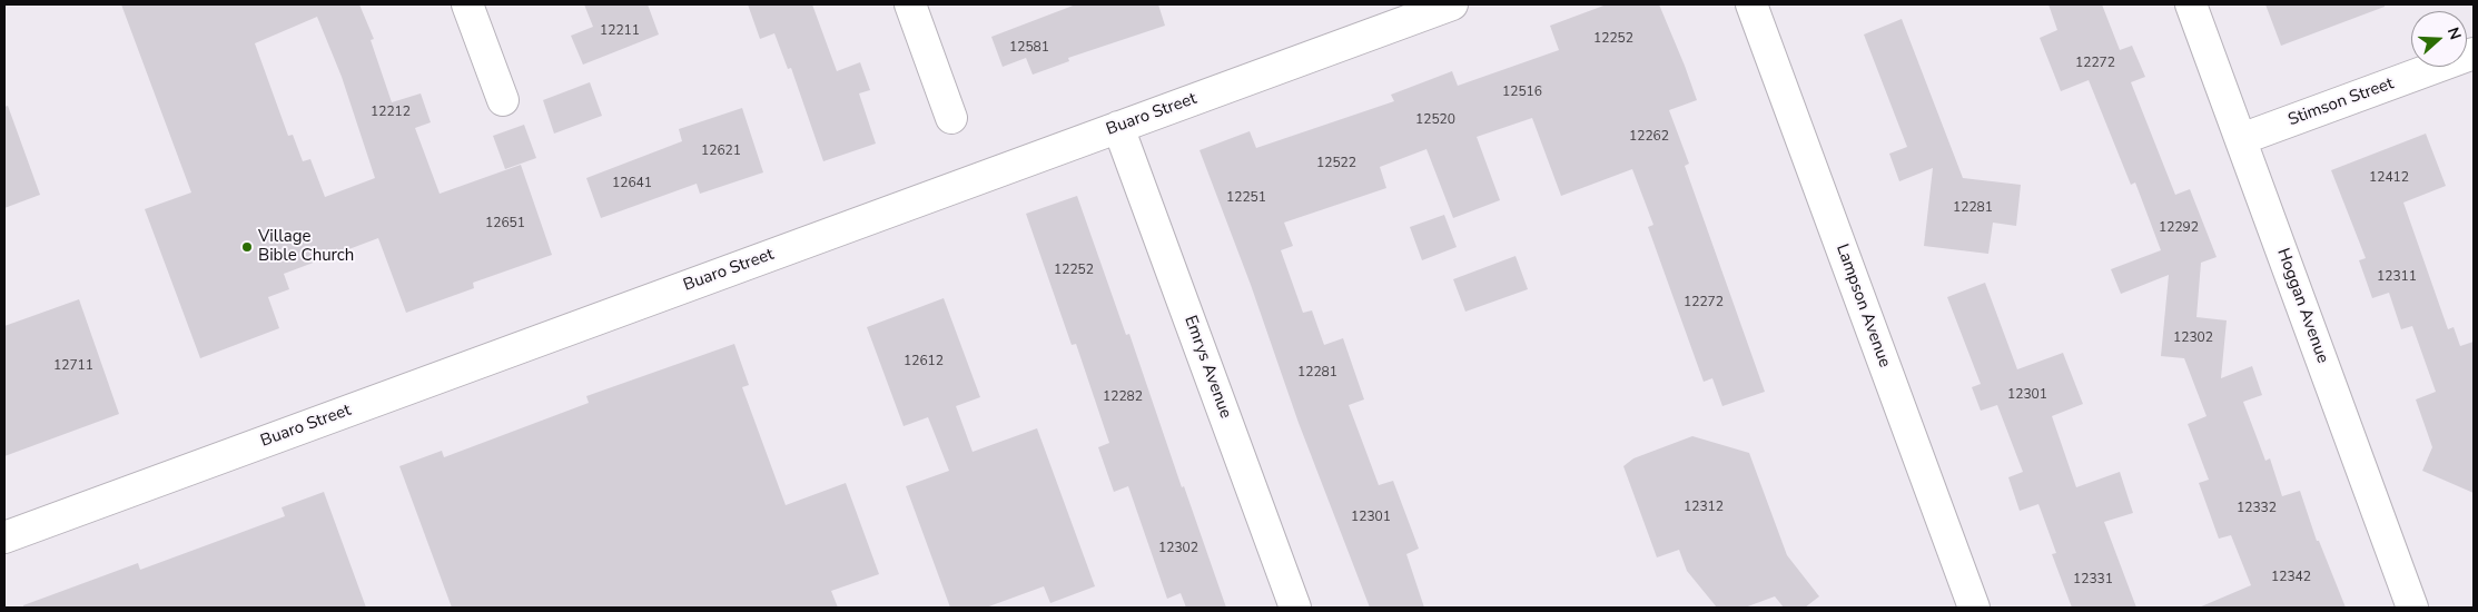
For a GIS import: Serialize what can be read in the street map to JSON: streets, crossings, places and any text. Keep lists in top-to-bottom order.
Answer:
{
  "streets": {
    "street": [
      "Stimson Street",
      "Buaro Street",
      "Lampson Avenue",
      "Hoggan Avenue",
      "Emrys Avenue"
    ]
  },
  "crossings": [
    ["Stimson Street", "Hoggan Avenue"],
    ["Buaro Street", "Emrys Avenue"]
  ],
  "places": ["Village Bible Church"],
  "house_numbers": [
    "12211",
    "12252",
    "12581",
    "12272",
    "12516",
    "12212",
    "12520",
    "12262",
    "12621",
    "12522",
    "12412",
    "12641",
    "12251",
    "12281",
    "12651",
    "12292",
    "12252",
    "12311",
    "12272",
    "12302",
    "12612",
    "12711",
    "12281",
    "12301",
    "12282",
    "12312",
    "12332",
    "12301",
    "12302",
    "12342",
    "12331"
  ],
  "north": "right"
}
